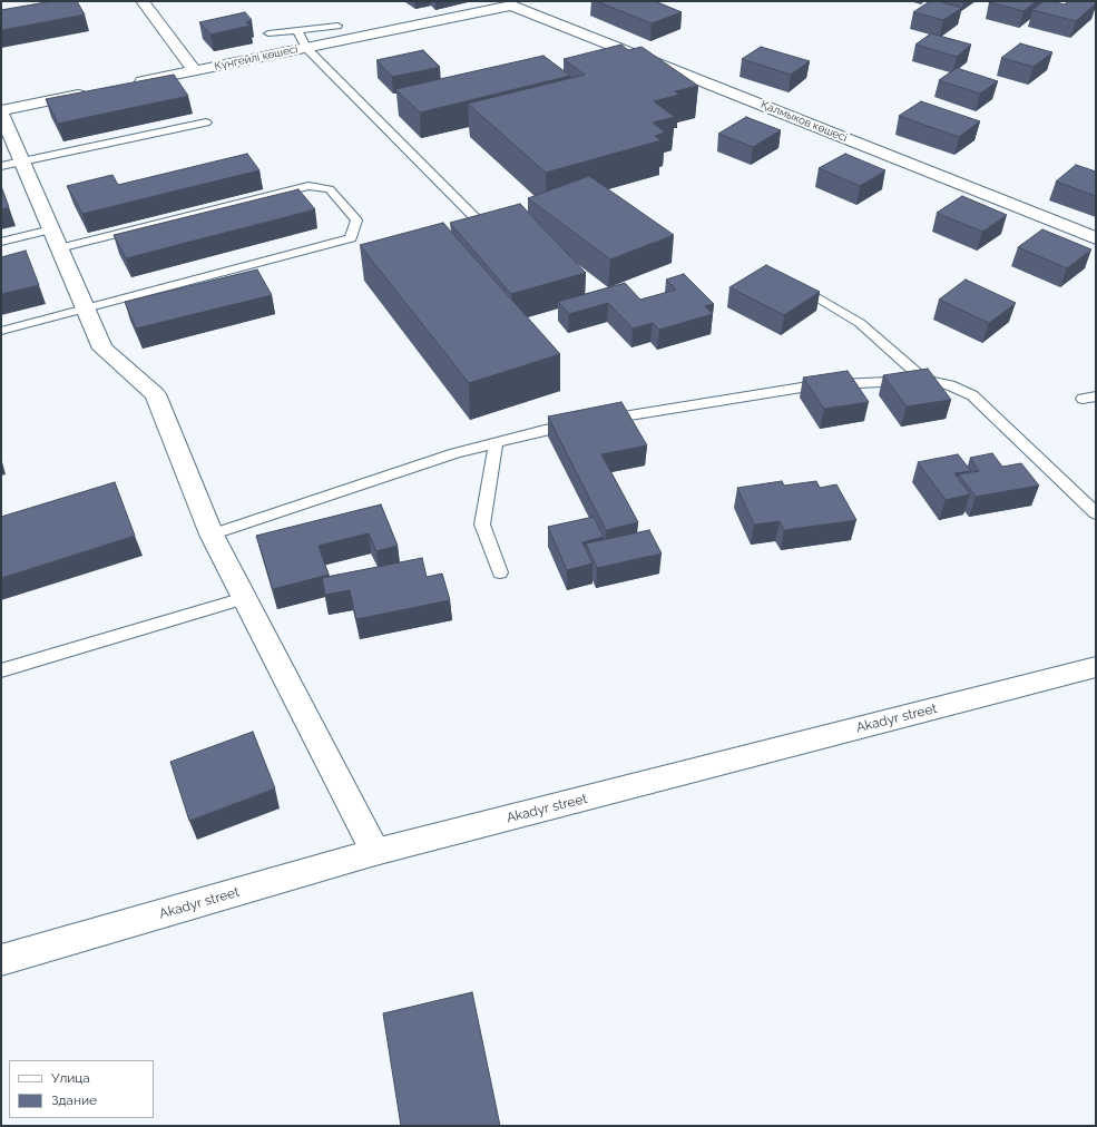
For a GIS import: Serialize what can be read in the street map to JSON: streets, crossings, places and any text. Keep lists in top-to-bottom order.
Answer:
{
  "streets": {
    "street": ["Күнгейлі көшесі", "Қалмыков көшесі", "Akadyr street"]
  },
  "crossings": [
    ["Күнгейлі көшесі", "Қалмыков көшесі"]
  ],
  "legend": ["Улица", "Здание"]
}
